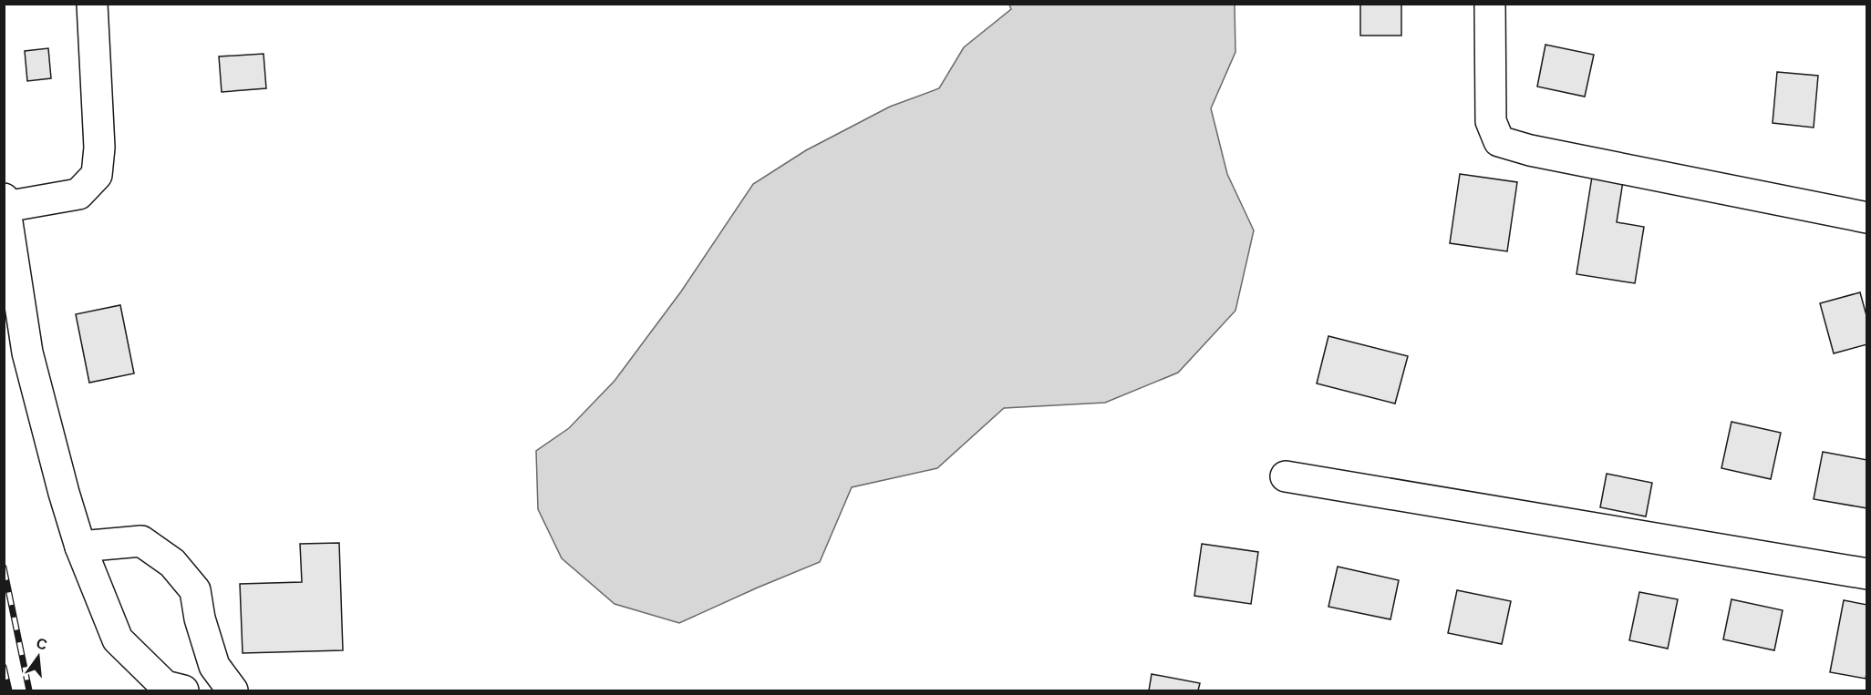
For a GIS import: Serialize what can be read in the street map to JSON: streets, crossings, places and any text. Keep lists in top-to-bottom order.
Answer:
{
  "north": "top"
}
